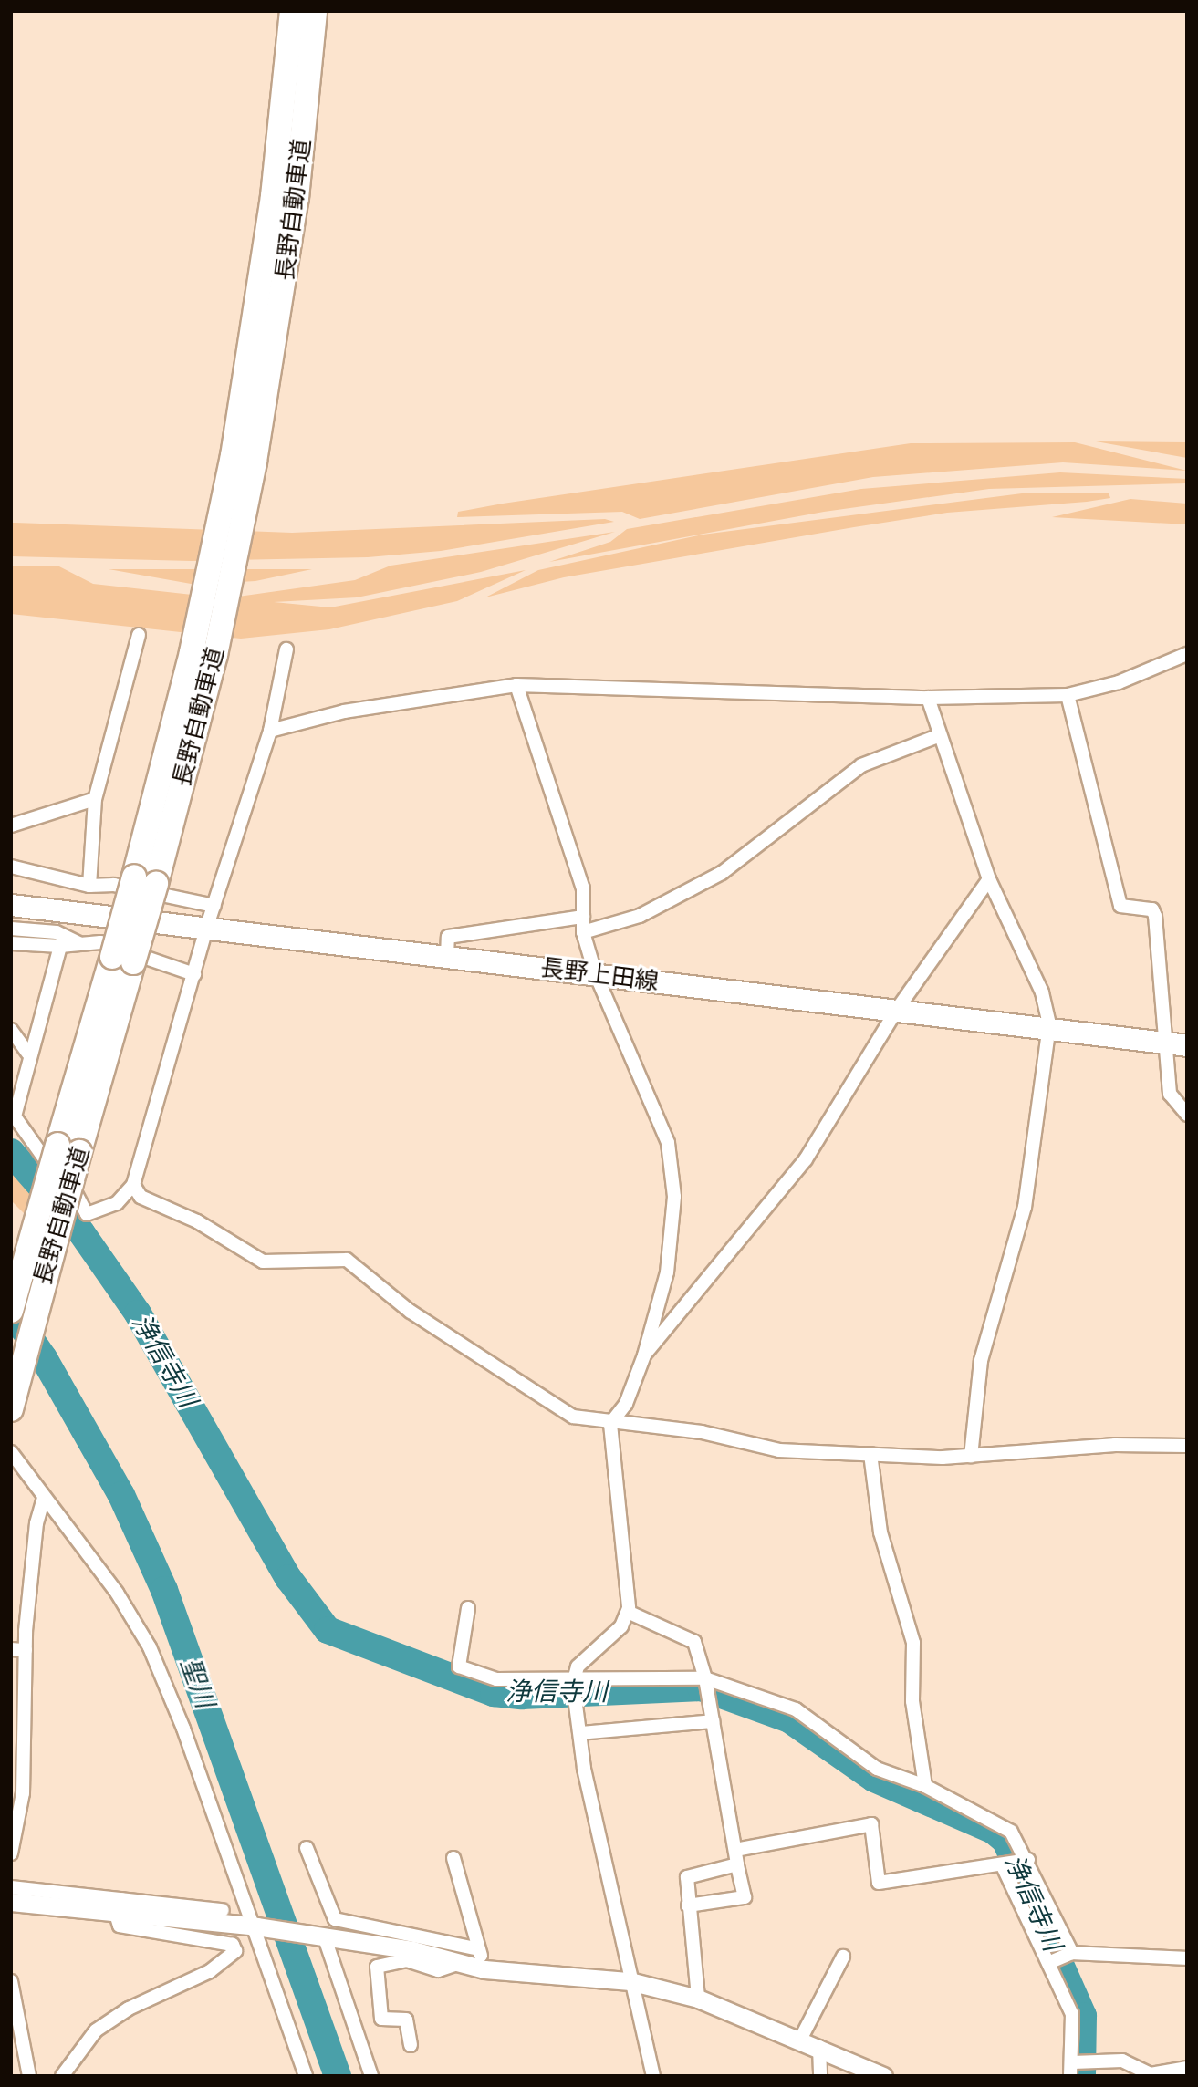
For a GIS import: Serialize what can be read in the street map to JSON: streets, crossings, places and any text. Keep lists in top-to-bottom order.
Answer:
{
  "streets": {
    "highway": ["長野自動車道"],
    "main road": ["長野上田線"]
  },
  "water": ["浄信寺川", "聖川"]
}
